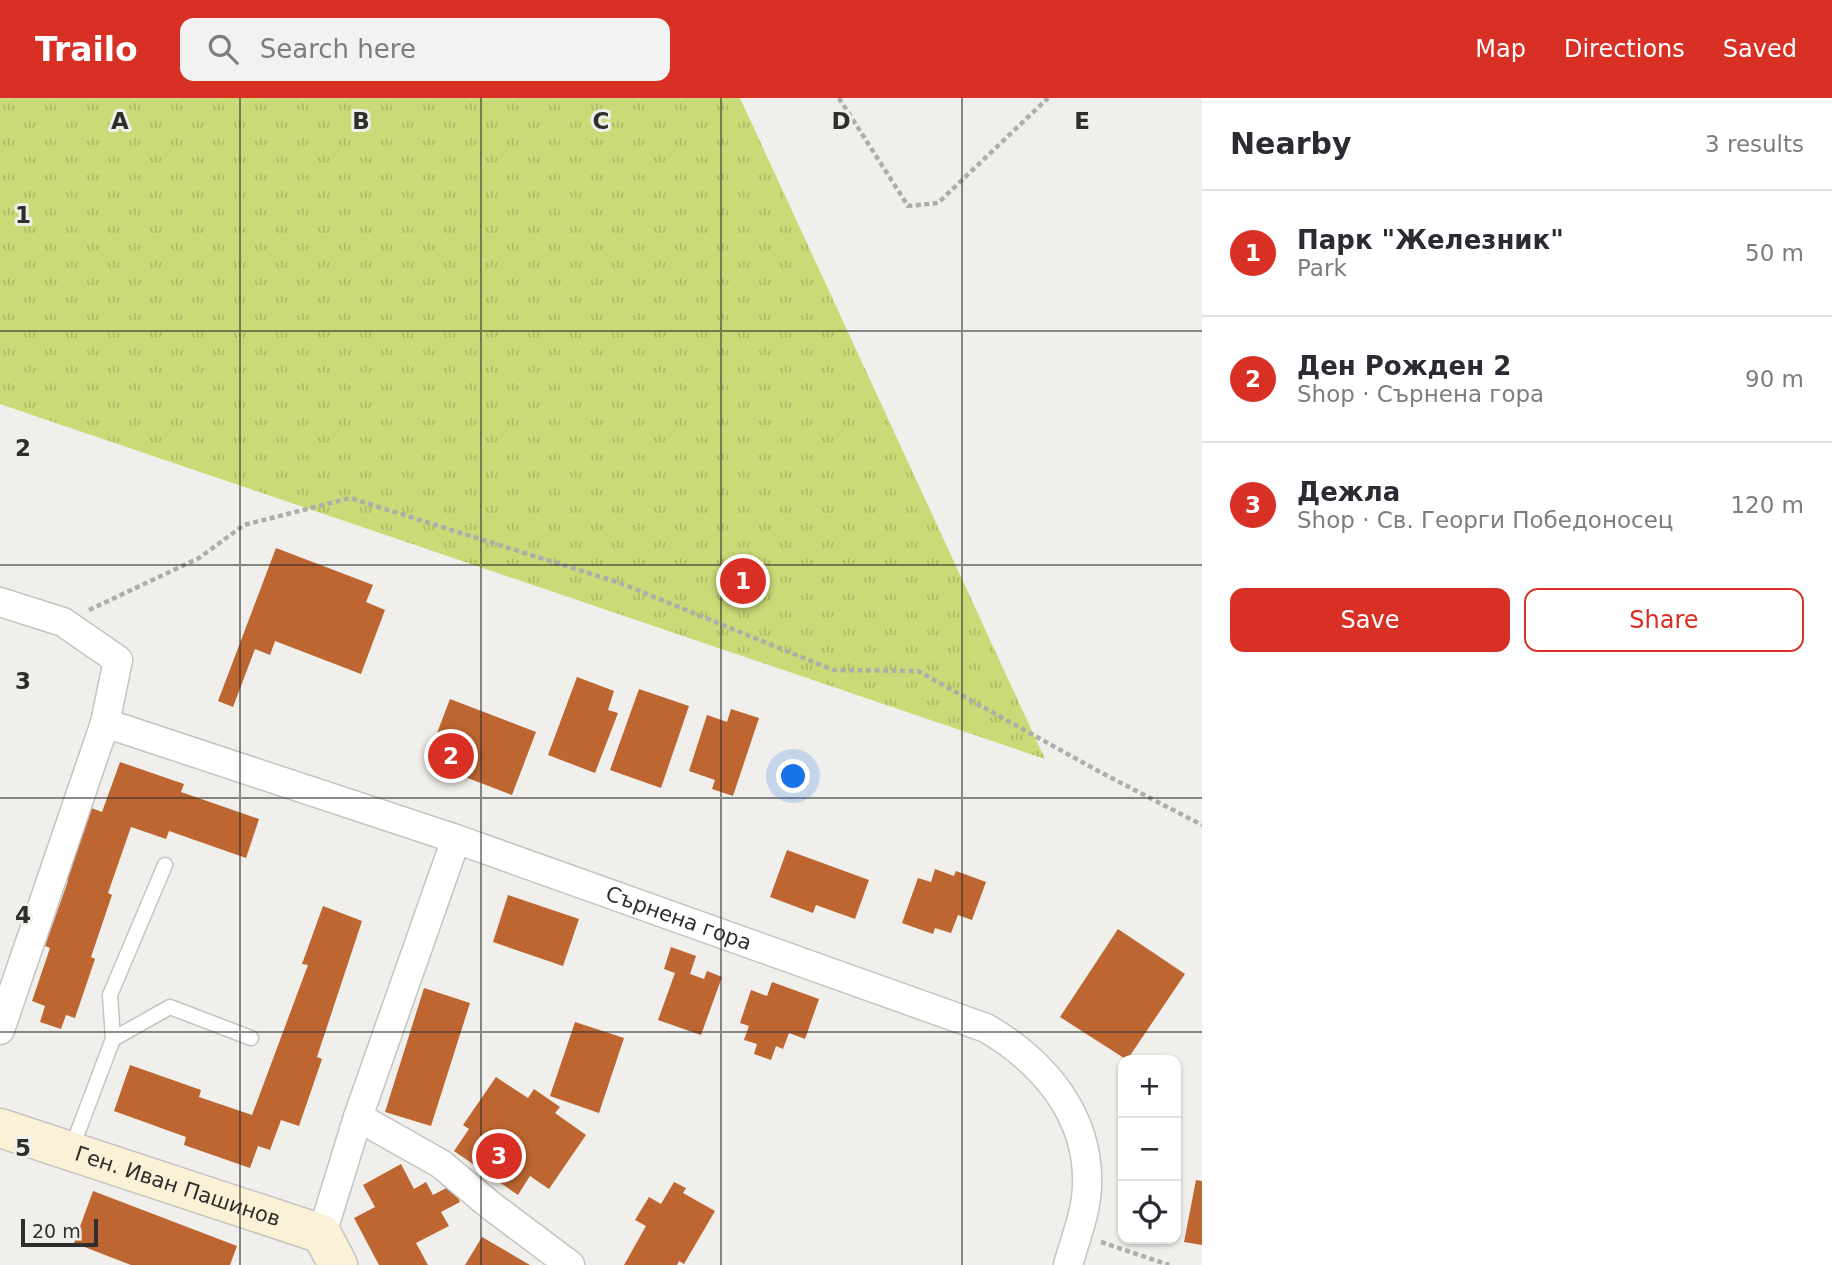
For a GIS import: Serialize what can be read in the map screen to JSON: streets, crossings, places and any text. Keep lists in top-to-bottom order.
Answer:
{
  "streets": {
    "street": ["Сърнена гора", "Ген. Иван Пашинов"]
  },
  "scale_bar": "20 m",
  "page": {
    "header": "Trailo",
    "search": "Search here",
    "nav": ["Map", "Directions", "Saved"],
    "heading": ["Nearby", "3 results"],
    "list": [
      {
        "mark": "1",
        "name": "Парк \"Железник\"",
        "note": "Park",
        "value": "50 m"
      },
      {
        "mark": "2",
        "name": "Ден Рожден 2",
        "note": "Shop · Сърнена гора",
        "value": "90 m"
      },
      {
        "mark": "3",
        "name": "Дежла",
        "note": "Shop · Св. Георги Победоносец",
        "value": "120 m"
      }
    ],
    "pins": ["1", "2", "3"],
    "buttons": ["Save", "Share"],
    "map_buttons": ["+", "−"],
    "scale": "20 m"
  },
  "grid": {
    "columns": [
      "A",
      "B",
      "C",
      "D",
      "E"
    ],
    "rows": [
      "1",
      "2",
      "3",
      "4",
      "5"
    ]
  }
}
